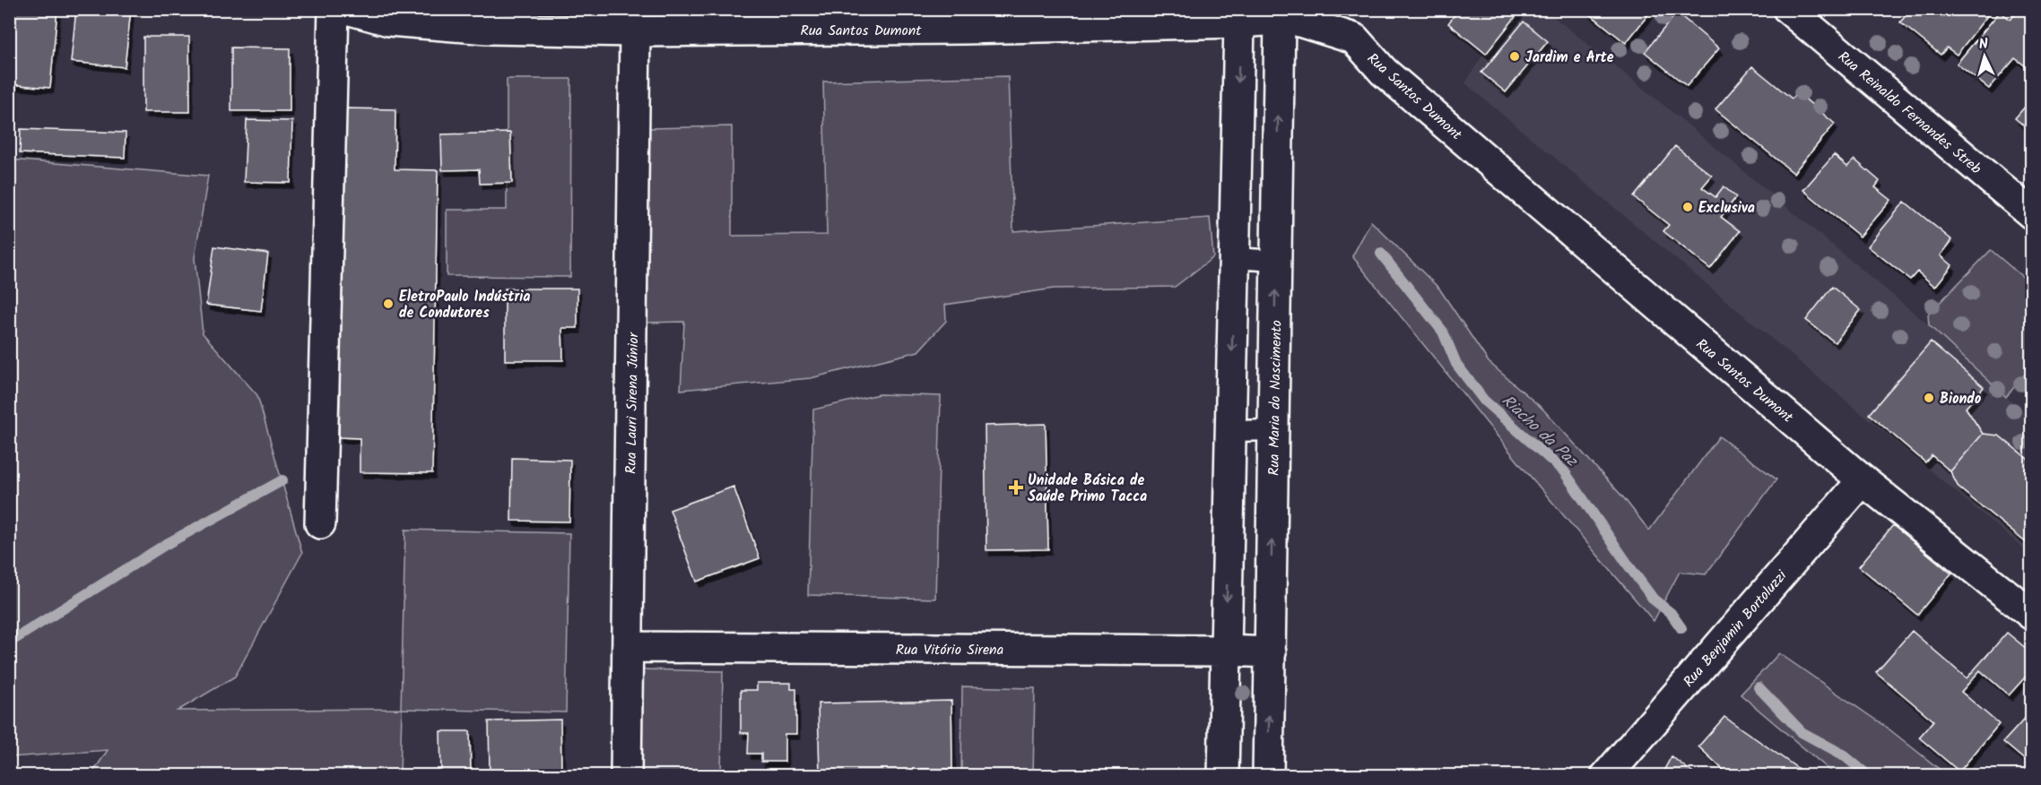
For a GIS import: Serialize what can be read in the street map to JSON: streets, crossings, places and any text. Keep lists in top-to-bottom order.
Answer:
{
  "streets": {
    "street": [
      "Rua Santos Dumont",
      "Rua Reinaldo Fernandes Streb",
      "Rua Maria do Nascimento",
      "Rua Lauri Sirena Júnior",
      "Rua Benjamin Bortoluzzi",
      "Rua Vitório Sirena"
    ]
  },
  "crossings": [
    ["Rua Santos Dumont", "Rua Maria do Nascimento"],
    ["Rua Santos Dumont", "Rua Lauri Sirena Júnior"],
    ["Rua Santos Dumont", "Rua Benjamin Bortoluzzi"],
    ["Rua Maria do Nascimento", "Rua Vitório Sirena"],
    ["Rua Lauri Sirena Júnior", "Rua Vitório Sirena"]
  ],
  "water": ["Riacho da Paz"],
  "places": {
    "other": [
      "Jardim e Arte",
      "Exclusiva",
      "EletroPaulo Indústria de Condutores",
      "Biondo"
    ],
    "health": ["Unidade Básica de Saúde Primo Tacca"]
  },
  "north": "top"
}
